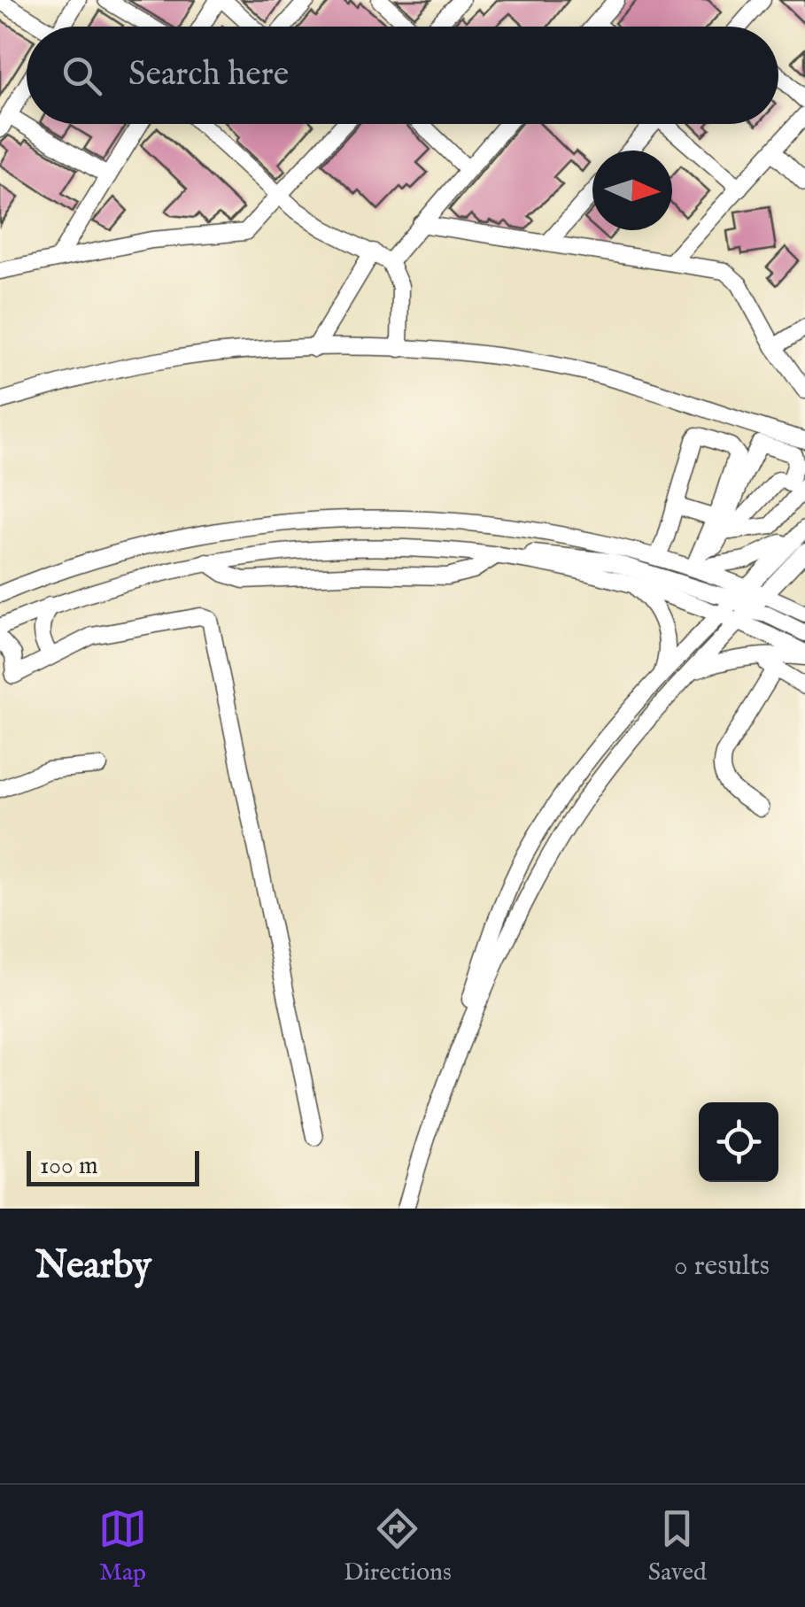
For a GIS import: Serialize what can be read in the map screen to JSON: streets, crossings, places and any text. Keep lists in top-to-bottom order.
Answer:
{
  "scale_bar": "100 m",
  "north": "right",
  "page": {
    "search": "Search here",
    "scale": "100 m",
    "heading": ["Nearby", "0 results"],
    "nav": ["Map", "Directions", "Saved"]
  }
}
